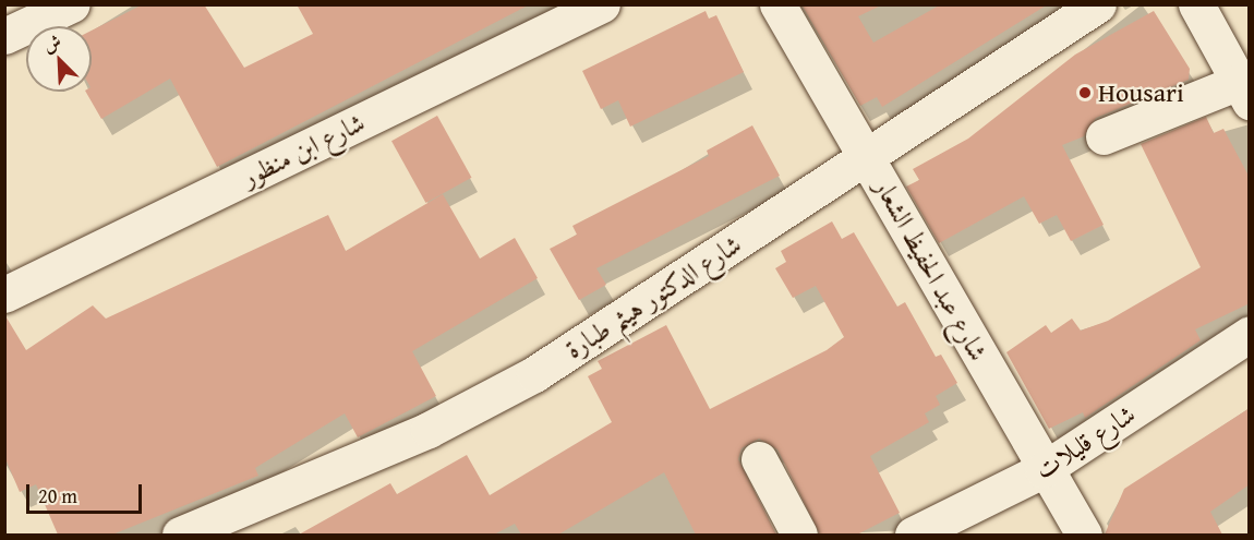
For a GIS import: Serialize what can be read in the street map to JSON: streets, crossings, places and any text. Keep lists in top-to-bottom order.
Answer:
{
  "streets": {
    "street": [
      "شارع ابن منظور",
      "شارع عبد الحفيظ الشعار",
      "شارع الدكتور هيثم طبارة",
      "شارع قليلات"
    ]
  },
  "crossings": [
    ["شارع عبد الحفيظ الشعار", "شارع الدكتور هيثم طبارة"],
    ["شارع عبد الحفيظ الشعار", "شارع قليلات"]
  ],
  "places": ["Housari"],
  "scale_bar": "20 m",
  "north": "top left"
}
